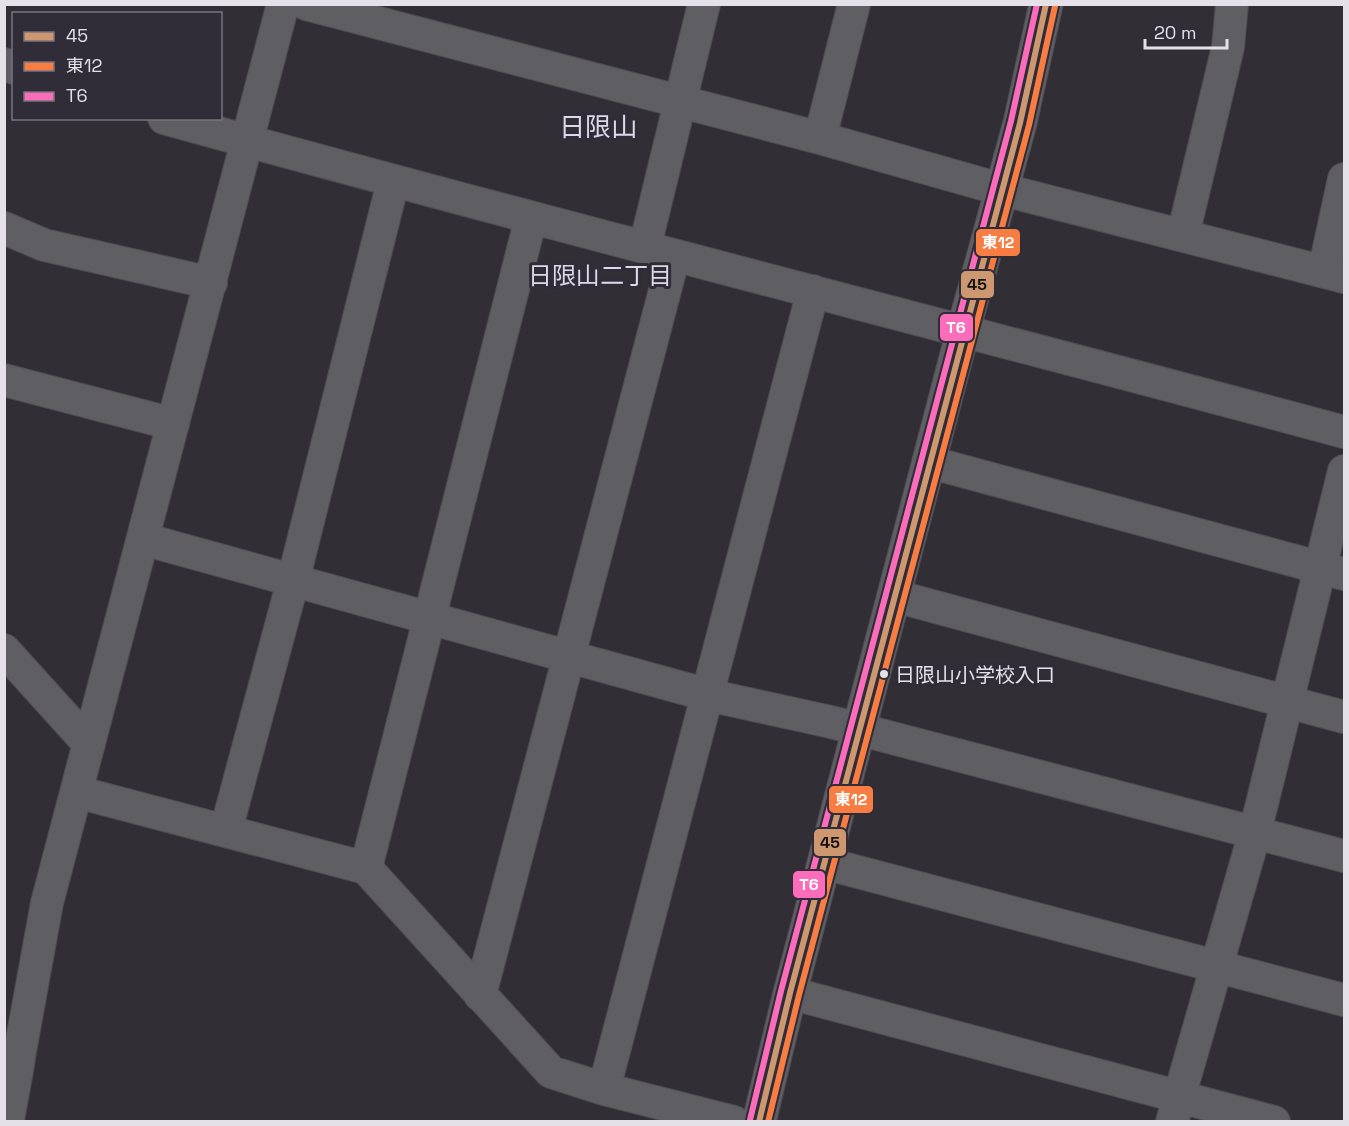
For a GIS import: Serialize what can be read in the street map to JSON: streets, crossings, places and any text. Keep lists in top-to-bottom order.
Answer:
{
  "districts": ["日限山", "日限山二丁目"],
  "places": ["日限山小学校入口"],
  "lines": ["transit line 45", "transit line T6", "transit line 東12"],
  "legend": ["45", "東12", "T6"],
  "scale_bar": "20 m"
}
